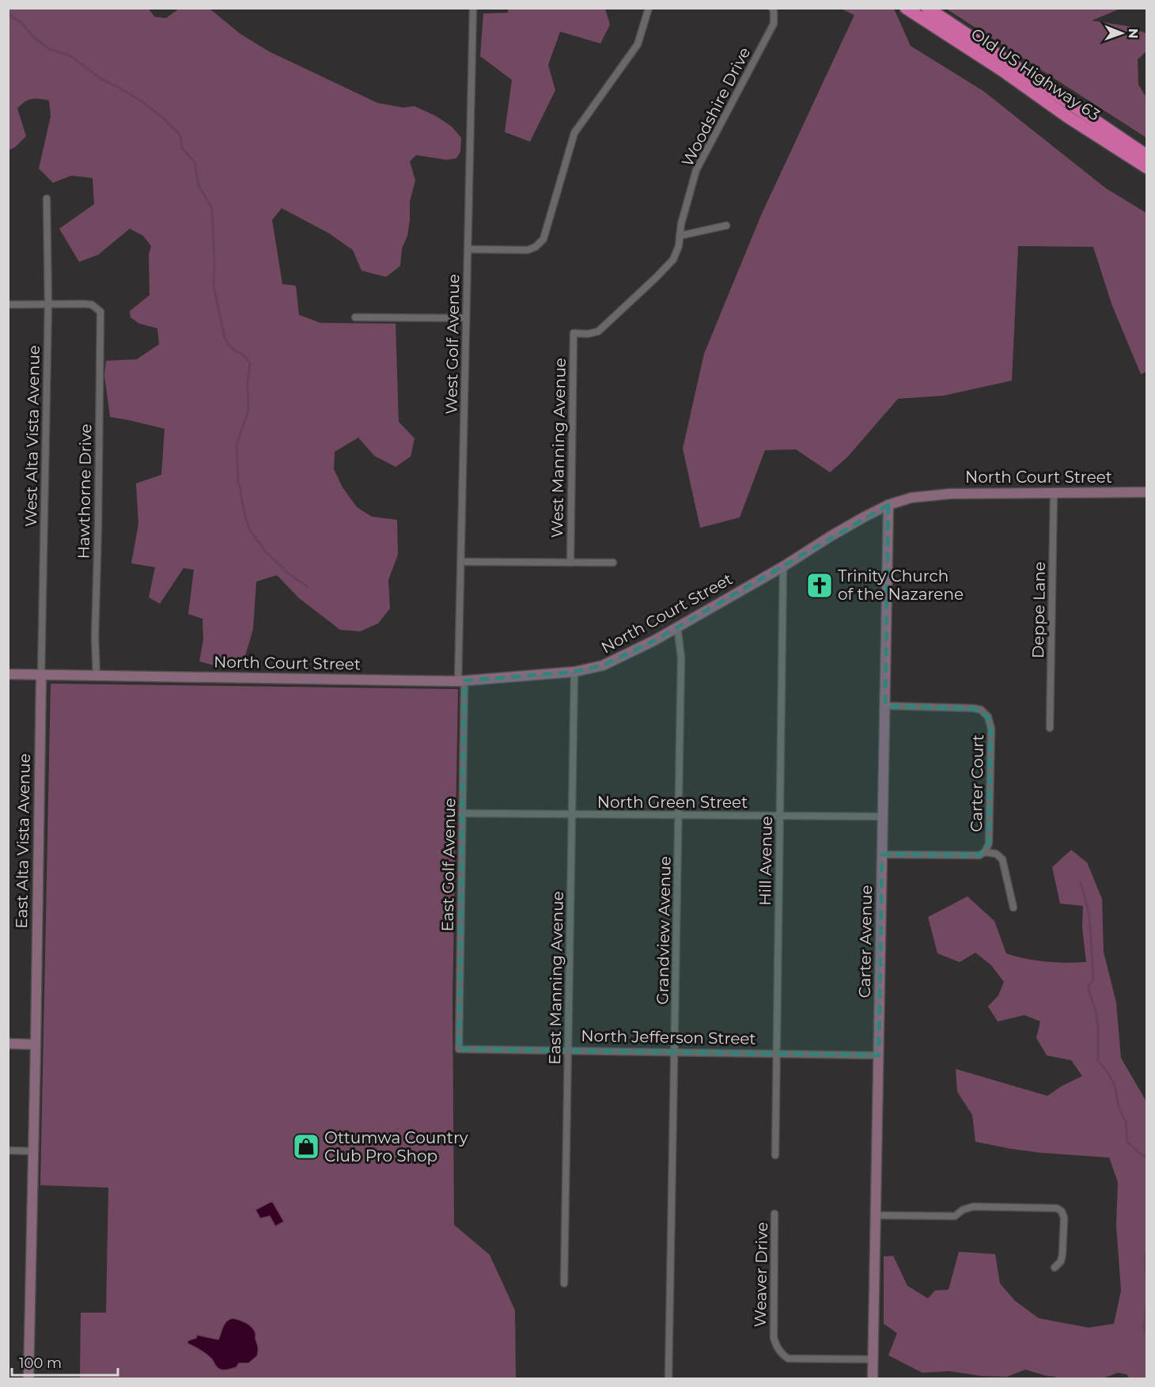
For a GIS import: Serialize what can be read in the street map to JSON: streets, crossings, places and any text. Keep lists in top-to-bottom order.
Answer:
{
  "streets": {
    "highway": ["Old US Highway 63"],
    "main road": ["North Court Street", "East Alta Vista Avenue", "Carter Avenue"],
    "street": [
      "Woodshire Drive",
      "West Golf Avenue",
      "West Alta Vista Avenue",
      "West Manning Avenue",
      "Hawthorne Drive",
      "Deppe Lane",
      "Carter Court",
      "North Green Street",
      "Hill Avenue",
      "East Golf Avenue",
      "Grandview Avenue",
      "East Manning Avenue",
      "North Jefferson Street",
      "Weaver Drive"
    ]
  },
  "crossings": [
    ["Woodshire Drive", "West Manning Avenue"],
    ["West Golf Avenue", "North Court Street"],
    ["West Golf Avenue", "East Golf Avenue"],
    ["West Alta Vista Avenue", "North Court Street"],
    ["West Alta Vista Avenue", "Hawthorne Drive"],
    ["West Alta Vista Avenue", "East Alta Vista Avenue"],
    ["North Court Street", "Hawthorne Drive"],
    ["North Court Street", "Deppe Lane"],
    ["North Court Street", "East Alta Vista Avenue"],
    ["North Court Street", "Hill Avenue"],
    ["North Court Street", "East Golf Avenue"],
    ["North Court Street", "Grandview Avenue"],
    ["North Court Street", "Carter Avenue"],
    ["North Court Street", "East Manning Avenue"],
    ["Carter Court", "Carter Avenue"],
    ["North Green Street", "Hill Avenue"],
    ["North Green Street", "East Golf Avenue"],
    ["North Green Street", "Grandview Avenue"],
    ["North Green Street", "Carter Avenue"],
    ["North Green Street", "East Manning Avenue"],
    ["Hill Avenue", "North Jefferson Street"],
    ["East Golf Avenue", "North Jefferson Street"],
    ["Grandview Avenue", "North Jefferson Street"],
    ["Carter Avenue", "North Jefferson Street"],
    ["Carter Avenue", "Weaver Drive"],
    ["East Manning Avenue", "North Jefferson Street"]
  ],
  "places": {
    "church": ["Trinity Church of the Nazarene"],
    "shop": ["Ottumwa Country Club Pro Shop"]
  },
  "scale_bar": "100 m",
  "north": "right"
}
